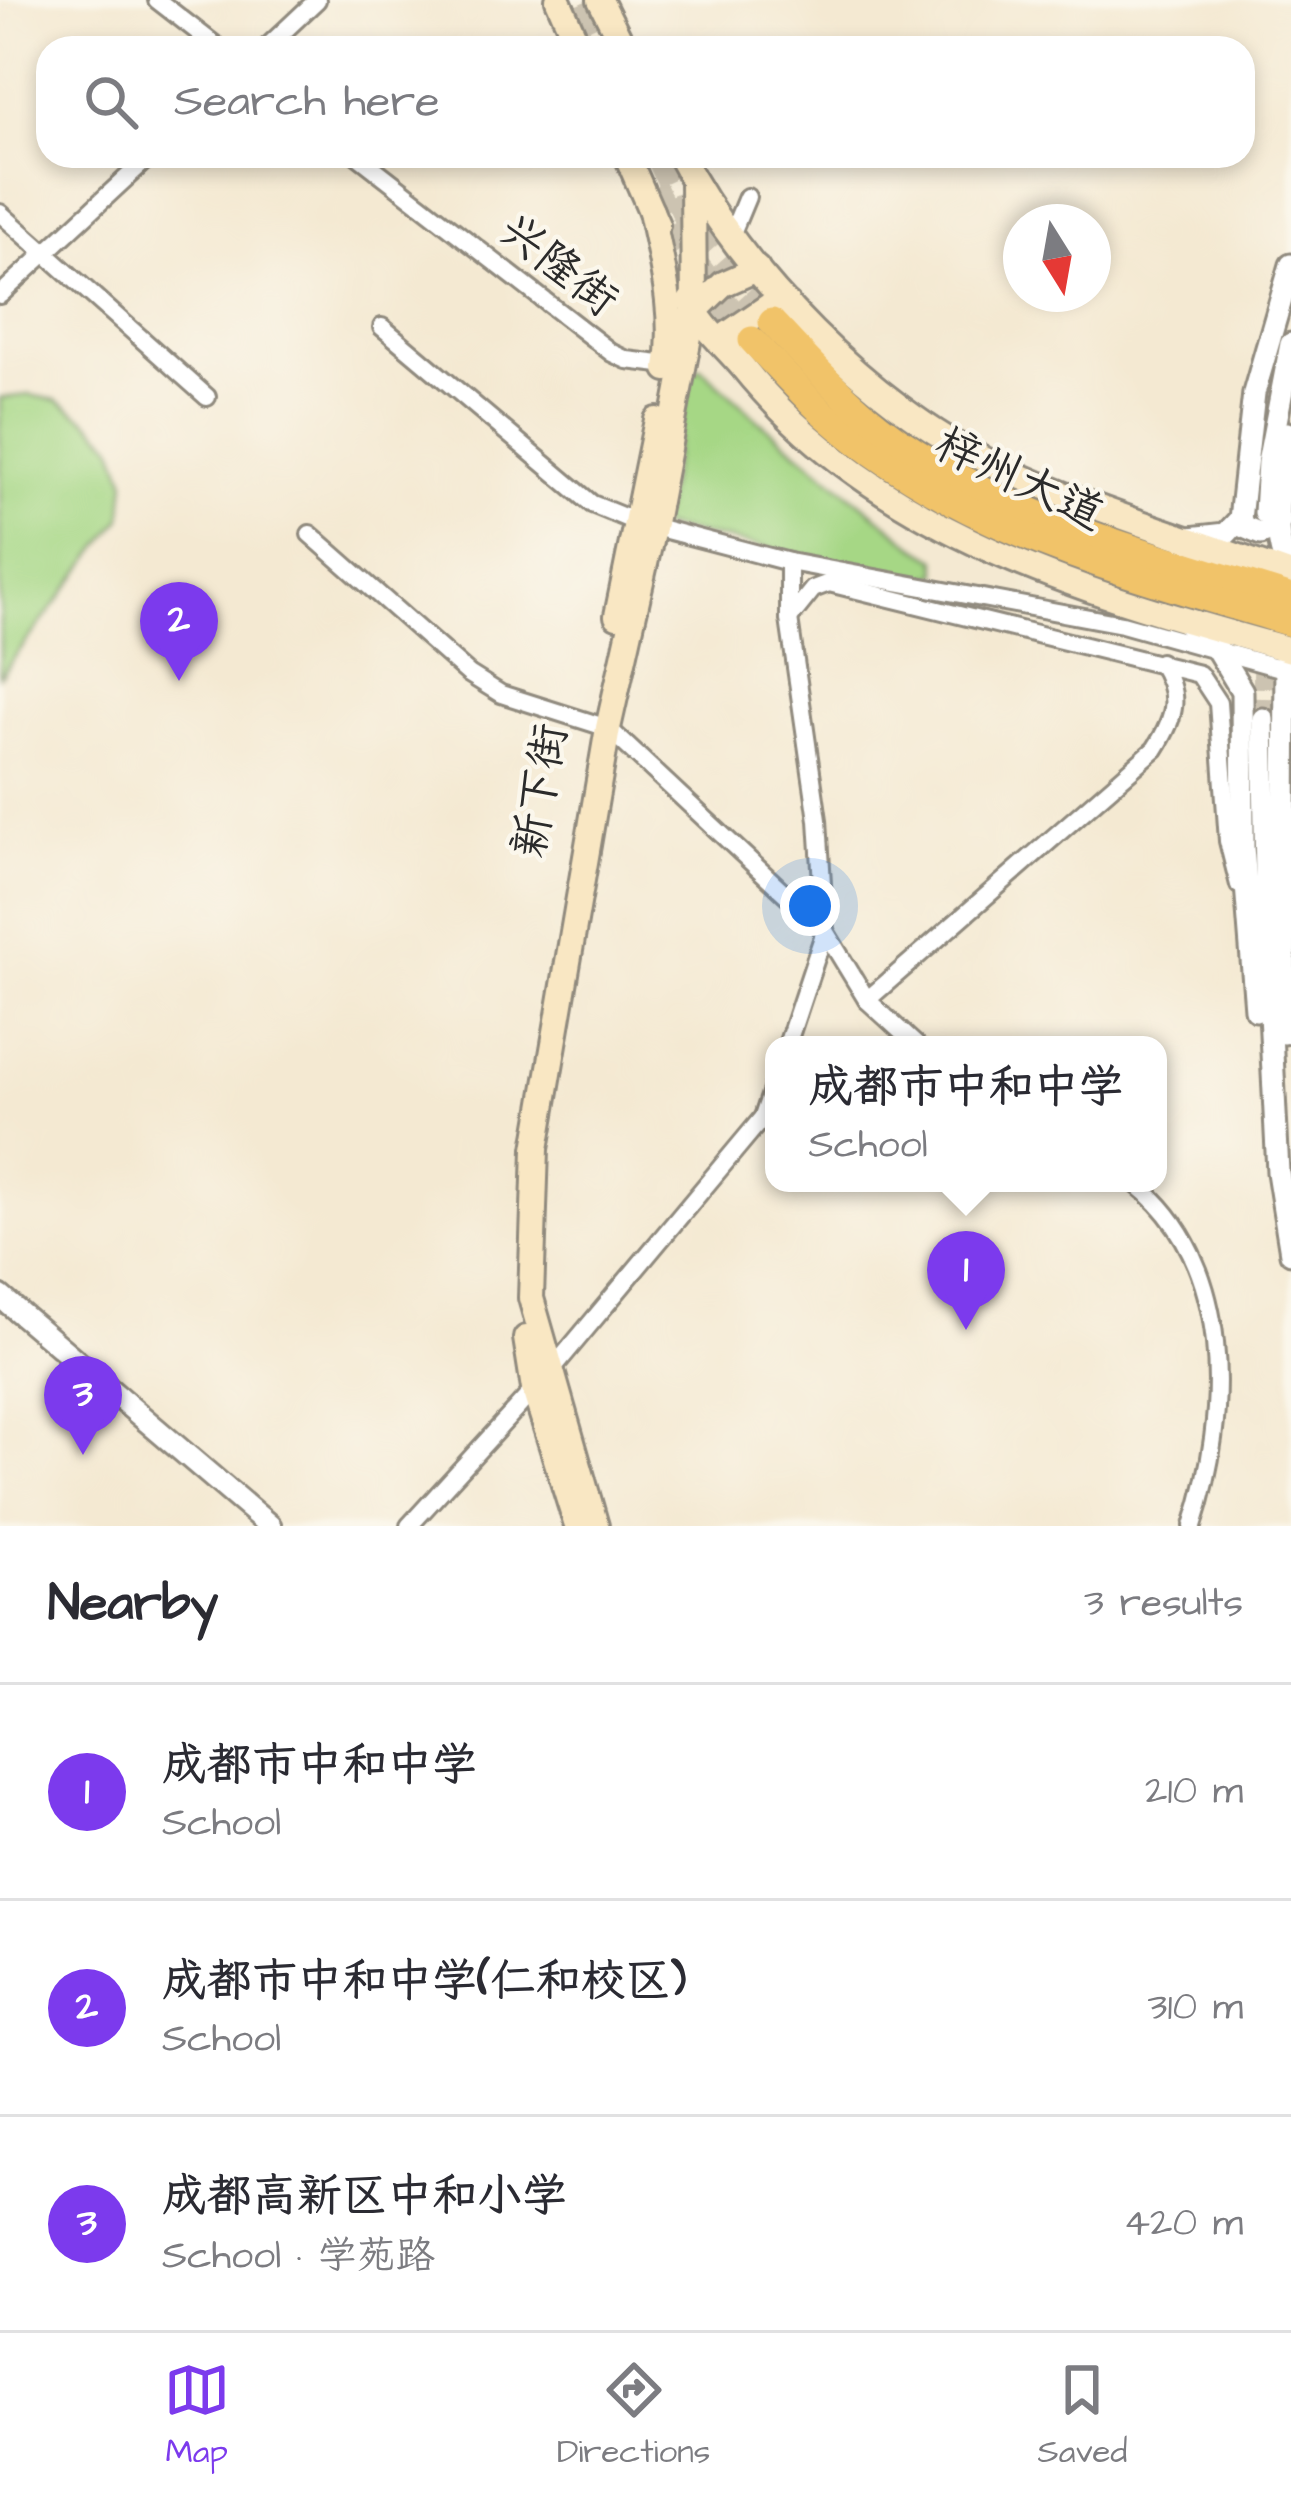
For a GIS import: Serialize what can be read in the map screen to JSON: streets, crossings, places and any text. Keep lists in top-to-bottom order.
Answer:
{
  "streets": {
    "highway": ["梓州大道"],
    "main road": ["新下街"],
    "street": ["兴隆街"]
  },
  "crossings": [
    ["兴隆街", "新下街"]
  ],
  "north": "bottom",
  "page": {
    "search": "Search here",
    "pins": ["2", "1", "3"],
    "popup": ["成都市中和中学", "School"],
    "heading": ["Nearby", "3 results"],
    "list": [
      {
        "mark": "1",
        "name": "成都市中和中学",
        "note": "School",
        "value": "210 m"
      },
      {
        "mark": "2",
        "name": "成都市中和中学(仁和校区)",
        "note": "School",
        "value": "310 m"
      },
      {
        "mark": "3",
        "name": "成都高新区中和小学",
        "note": "School · 学苑路",
        "value": "420 m"
      }
    ],
    "nav": ["Map", "Directions", "Saved"]
  }
}
